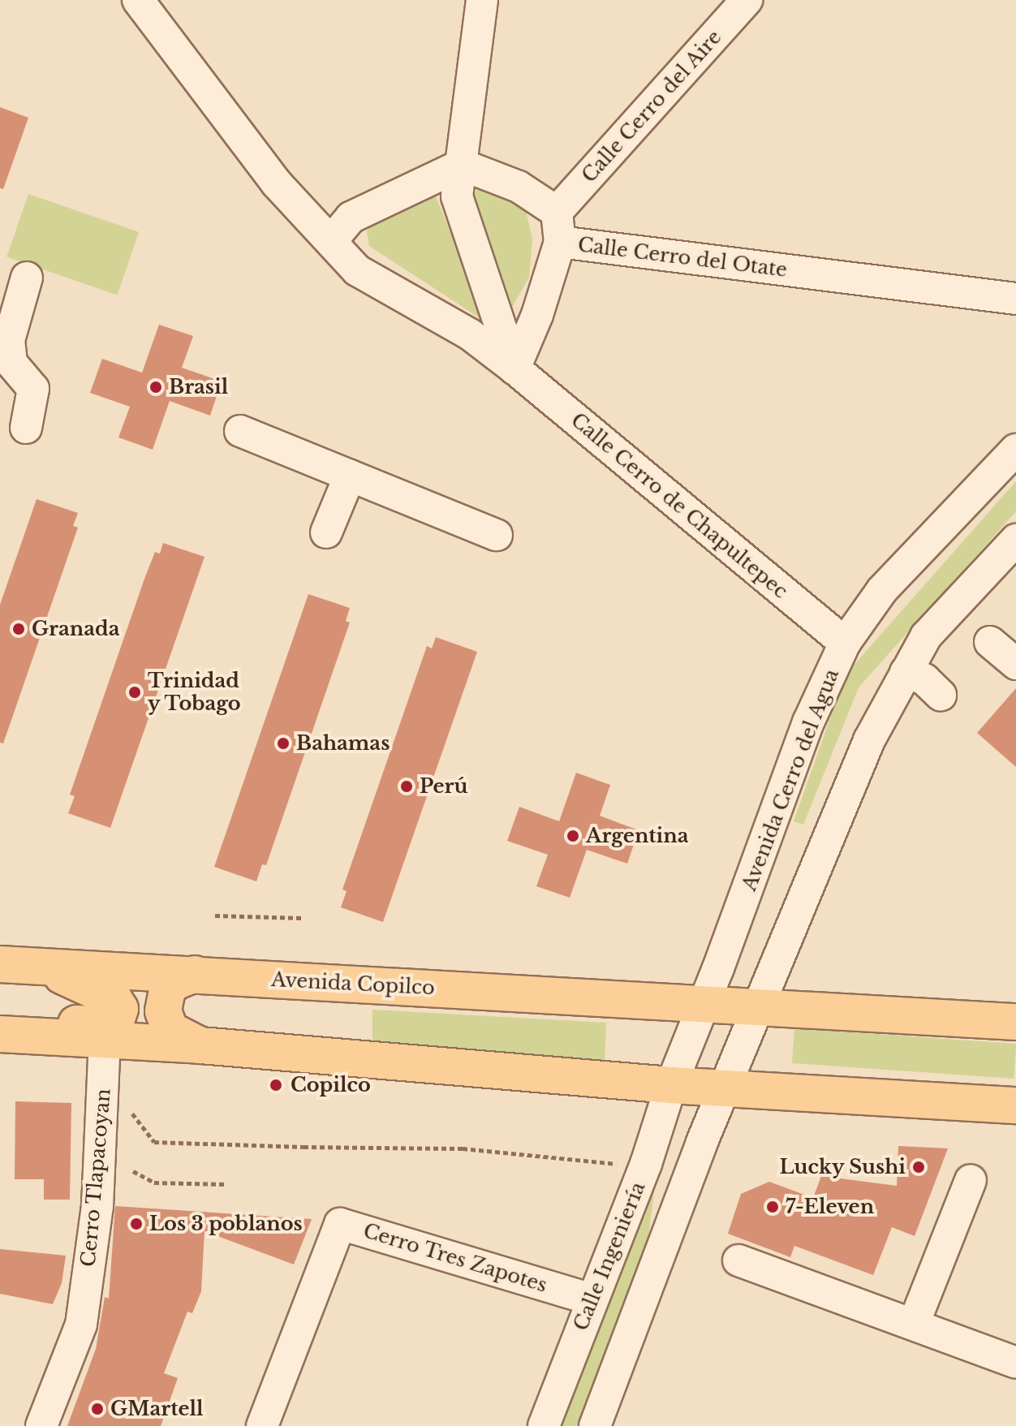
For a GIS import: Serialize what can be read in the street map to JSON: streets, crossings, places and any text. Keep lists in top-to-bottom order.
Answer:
{
  "streets": {
    "main road": ["Avenida Copilco"],
    "street": [
      "Calle Cerro del Aire",
      "Calle Cerro del Otate",
      "Calle Cerro de Chapultepec",
      "Avenida Cerro del Agua",
      "Cerro Tlapacoyan",
      "Calle Ingeniería",
      "Cerro Tres Zapotes"
    ]
  },
  "crossings": [
    ["Calle Cerro del Aire", "Calle Cerro del Otate"],
    ["Calle Cerro de Chapultepec", "Avenida Cerro del Agua"],
    ["Avenida Cerro del Agua", "Avenida Copilco"],
    ["Avenida Cerro del Agua", "Calle Ingeniería"],
    ["Calle Ingeniería", "Cerro Tres Zapotes"]
  ],
  "places": [
    "Brasil",
    "Granada",
    "Trinidad y Tobago",
    "Bahamas",
    "Perú",
    "Argentina",
    "Copilco",
    "Lucky Sushi",
    "7-Eleven",
    "Los 3 poblanos",
    "GMartell"
  ]
}
